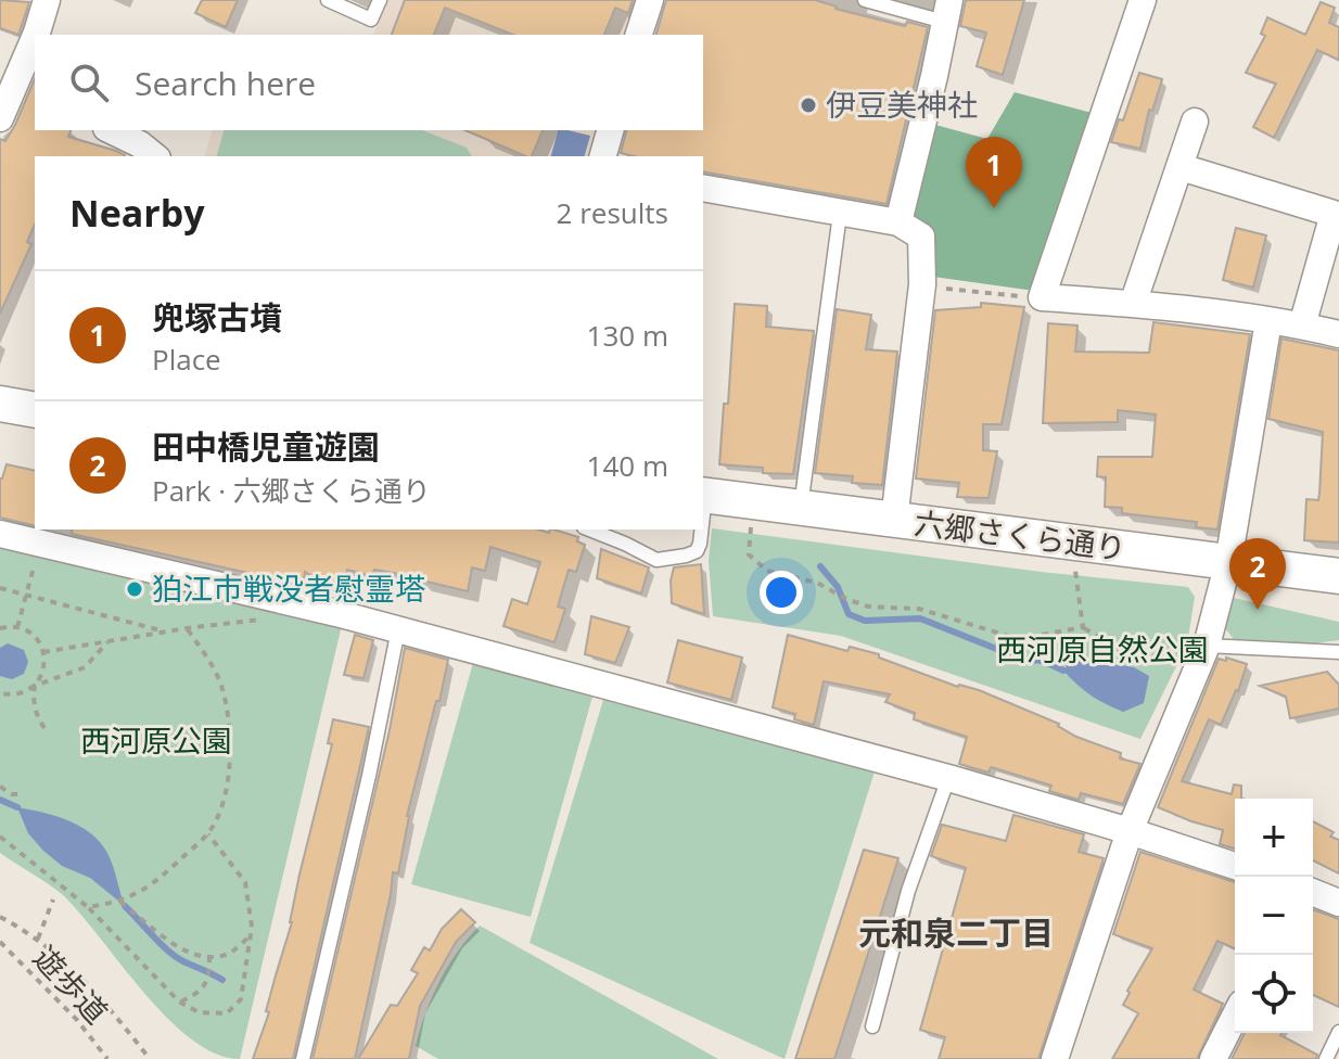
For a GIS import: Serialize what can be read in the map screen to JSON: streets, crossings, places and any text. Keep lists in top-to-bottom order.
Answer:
{
  "streets": {
    "main road": ["六郷さくら通り"],
    "path": ["遊歩道"]
  },
  "districts": ["元和泉二丁目"],
  "parks": ["西河原自然公園", "西河原公園"],
  "places": ["伊豆美神社", "狛江市戦没者慰霊塔"],
  "page": {
    "search": "Search here",
    "pins": ["1", "2"],
    "heading": ["Nearby", "2 results"],
    "list": [
      {
        "mark": "1",
        "name": "兜塚古墳",
        "note": "Place",
        "value": "130 m"
      },
      {
        "mark": "2",
        "name": "田中橋児童遊園",
        "note": "Park · 六郷さくら通り",
        "value": "140 m"
      }
    ],
    "map_buttons": ["+", "−"]
  }
}
